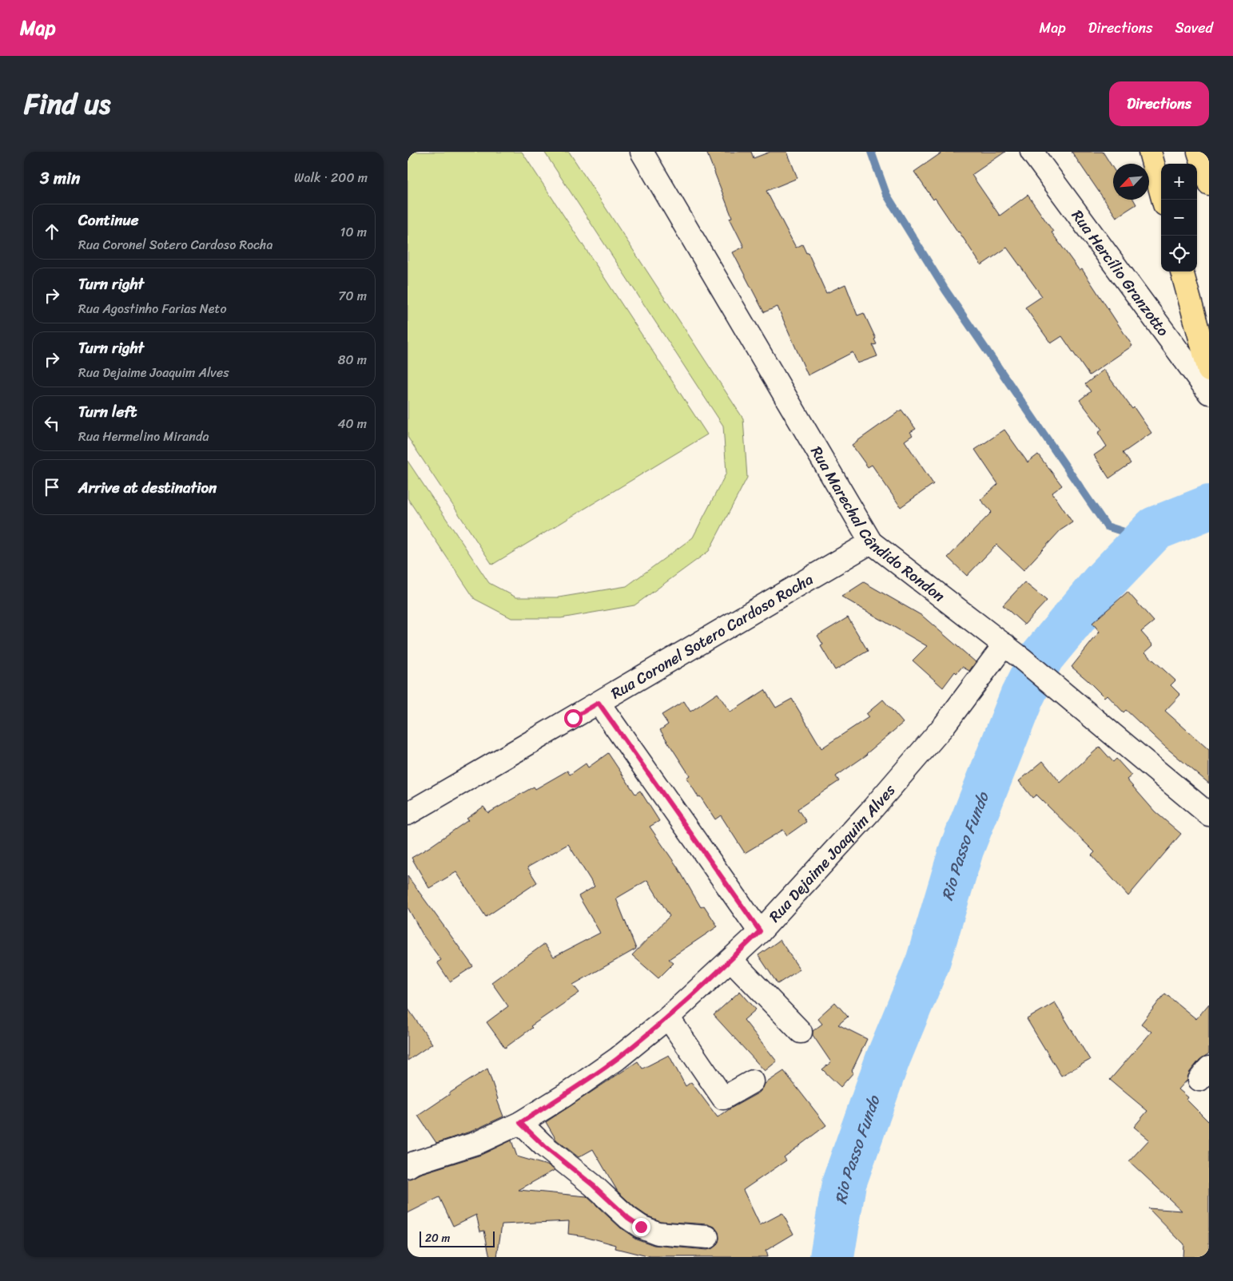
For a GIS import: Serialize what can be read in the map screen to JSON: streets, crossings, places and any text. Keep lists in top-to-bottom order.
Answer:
{
  "streets": {
    "street": [
      "Rua Hercílio Granzotto",
      "Rua Marechal Cândido Rondon",
      "Rua Coronel Sotero Cardoso Rocha",
      "Rua Dejaime Joaquim Alves"
    ]
  },
  "crossings": [
    ["Rua Marechal Cândido Rondon", "Rua Coronel Sotero Cardoso Rocha"],
    ["Rua Marechal Cândido Rondon", "Rua Dejaime Joaquim Alves"]
  ],
  "water": ["Rio Passo Fundo"],
  "scale_bar": "20 m",
  "north": "bottom left",
  "page": {
    "header": "Map",
    "nav": ["Map", "Directions", "Saved"],
    "title": "Find us",
    "buttons": "Directions",
    "heading": ["3 min", "Walk · 200 m"],
    "map_buttons": ["+", "−"],
    "list": [
      ["Continue", "Rua Coronel Sotero Cardoso Rocha", "10 m"],
      ["Turn right", "Rua Agostinho Farias Neto", "70 m"],
      ["Turn right", "Rua Dejaime Joaquim Alves", "80 m"],
      ["Turn left", "Rua Hermelino Miranda", "40 m"],
      "Arrive at destination"
    ],
    "scale": "20 m"
  }
}
